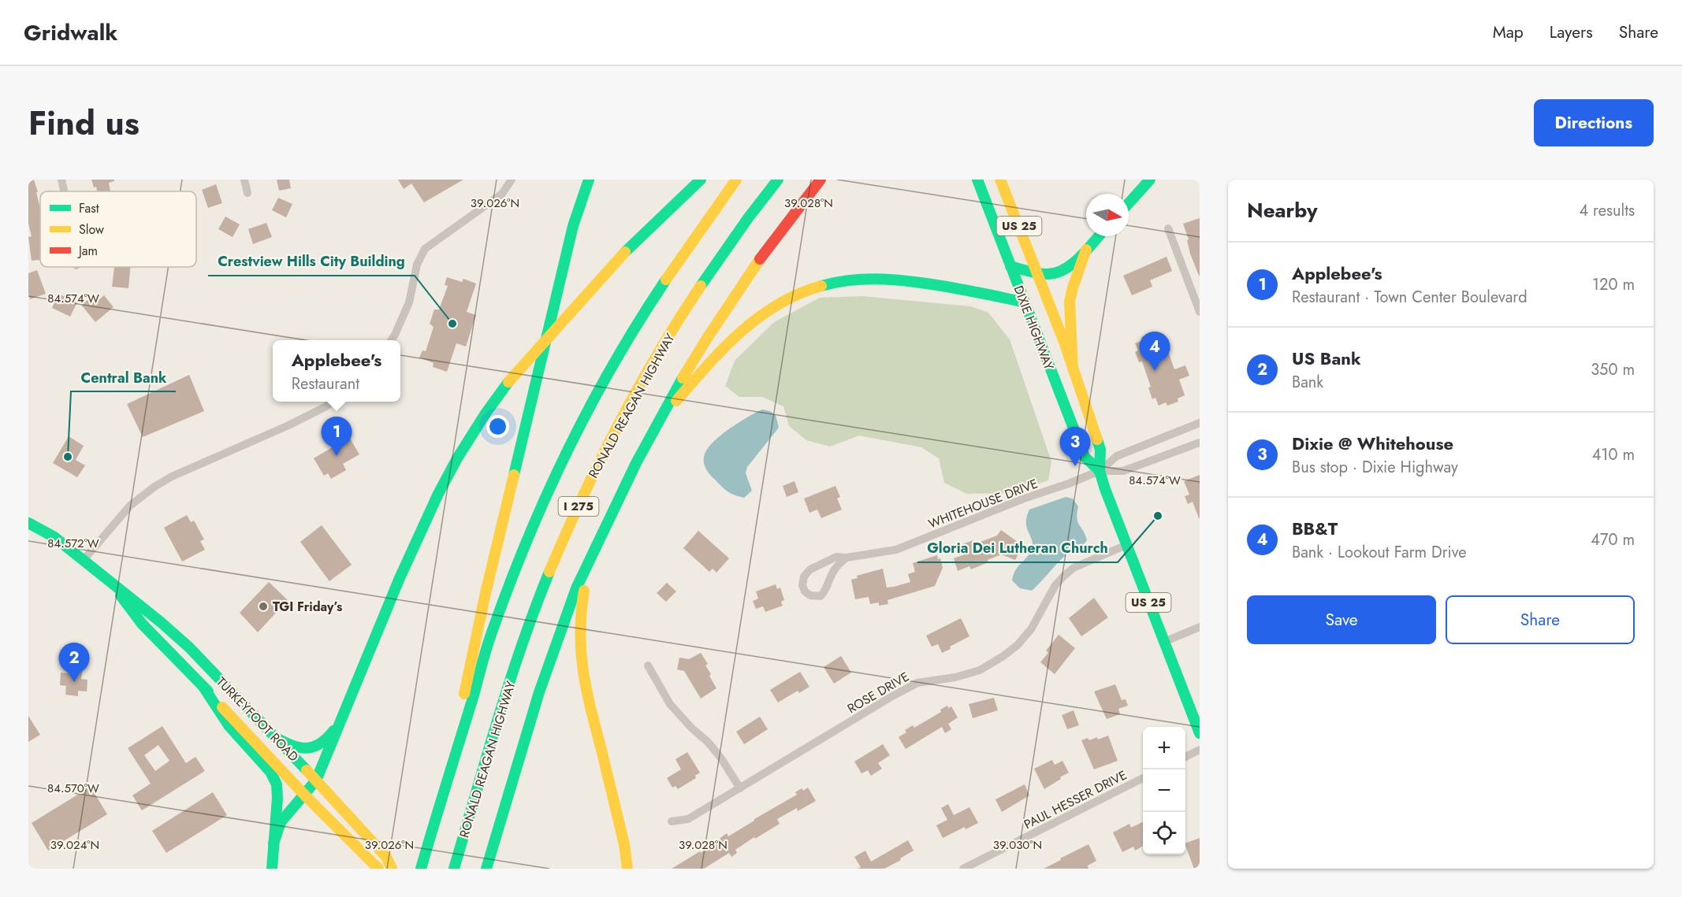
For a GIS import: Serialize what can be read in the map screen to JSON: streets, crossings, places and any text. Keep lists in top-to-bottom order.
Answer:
{
  "streets": {
    "main road": [
      "US 25",
      "DIXIE HIGHWAY",
      "RONALD REAGAN HIGHWAY",
      "I 275",
      "TURKEYFOOT ROAD"
    ],
    "street": ["WHITEHOUSE DRIVE", "ROSE DRIVE", "PAUL HESSER DRIVE"]
  },
  "crossings": [
    ["DIXIE HIGHWAY", "WHITEHOUSE DRIVE"],
    ["DIXIE HIGHWAY", "ROSE DRIVE"]
  ],
  "places": [
    "Crestview Hills City Building",
    "Central Bank",
    "Gloria Dei Lutheran Church",
    "TGI Friday’s"
  ],
  "legend": ["Fast", "Slow", "Jam"],
  "north": "right",
  "page": {
    "header": "Gridwalk",
    "nav": ["Map", "Layers", "Share"],
    "title": "Find us",
    "buttons": [
      "Directions",
      ["Save", "Share"]
    ],
    "heading": ["Nearby", "4 results"],
    "list": [
      {
        "mark": "1",
        "name": "Applebee's",
        "note": "Restaurant · Town Center Boulevard",
        "value": "120 m"
      },
      {
        "mark": "2",
        "name": "US Bank",
        "note": "Bank",
        "value": "350 m"
      },
      {
        "mark": "3",
        "name": "Dixie @ Whitehouse",
        "note": "Bus stop · Dixie Highway",
        "value": "410 m"
      },
      {
        "mark": "4",
        "name": "BB&T",
        "note": "Bank · Lookout Farm Drive",
        "value": "470 m"
      }
    ],
    "pins": [
      "4",
      "1",
      "3",
      "2"
    ],
    "popup": ["Applebee's", "Restaurant"],
    "map_buttons": ["+", "−"]
  },
  "coordinates": [
    "39.026°N",
    "39.028°N",
    "84.574°W",
    "84.572°W",
    "84.570°W",
    "39.024°N",
    "39.030°N"
  ]
}
